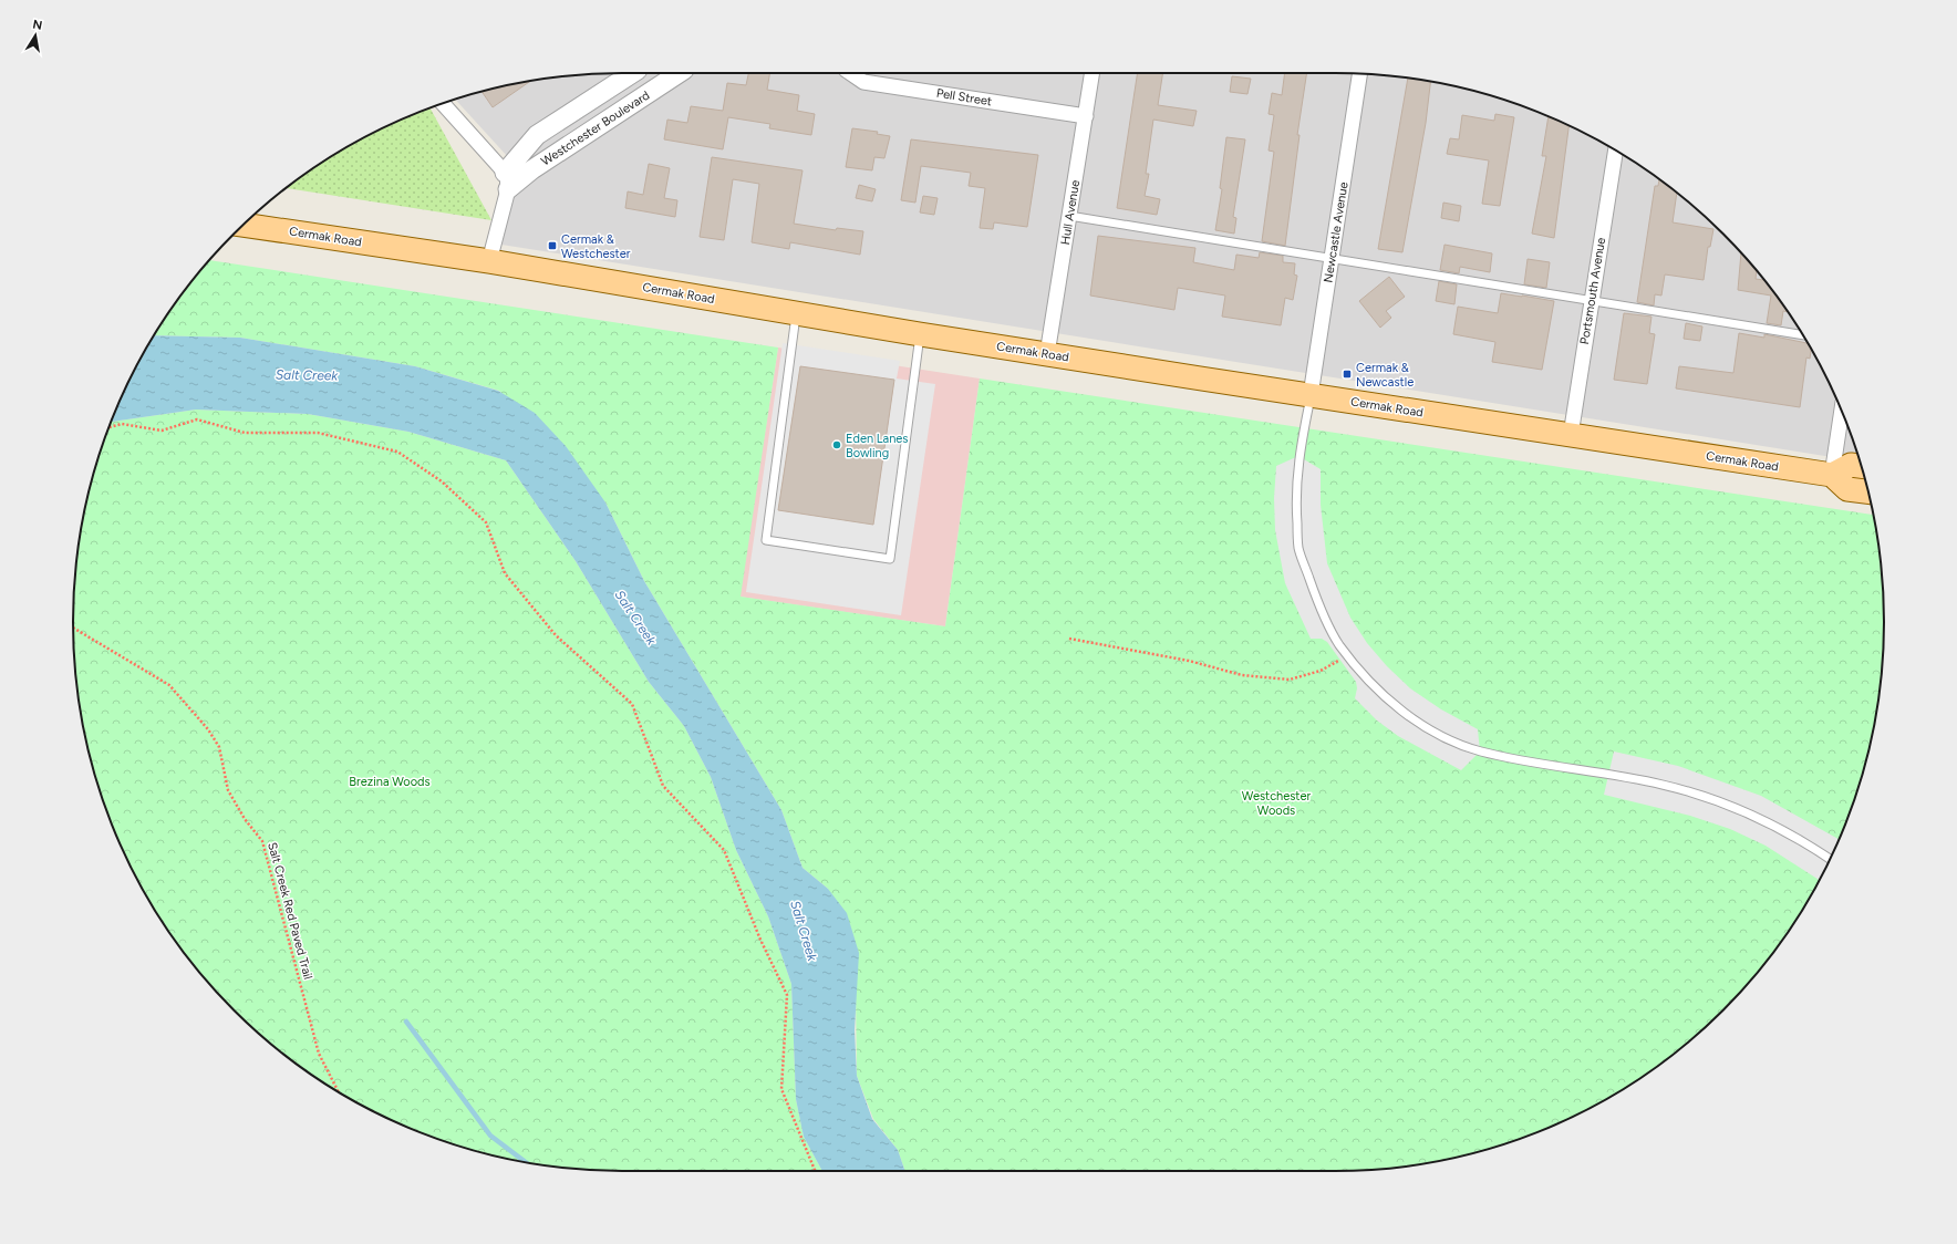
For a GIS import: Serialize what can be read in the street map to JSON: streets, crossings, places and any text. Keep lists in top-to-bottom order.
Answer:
{
  "streets": {
    "main road": ["Cermak Road"],
    "street": [
      "Pell Street",
      "Westchester Boulevard",
      "Hull Avenue",
      "Newcastle Avenue",
      "Portsmouth Avenue"
    ],
    "path": ["Salt Creek Red Paved Trail"]
  },
  "crossings": [
    ["Pell Street", "Hull Avenue"],
    ["Hull Avenue", "Cermak Road"],
    ["Newcastle Avenue", "Cermak Road"],
    ["Cermak Road", "Portsmouth Avenue"]
  ],
  "water": ["Salt Creek"],
  "parks": ["Brezina Woods", "Westchester Woods"],
  "places": {
    "transit": ["Cermak & Westchester", "Cermak & Newcastle"],
    "other": ["Eden Lanes Bowling"]
  },
  "north": "top"
}
